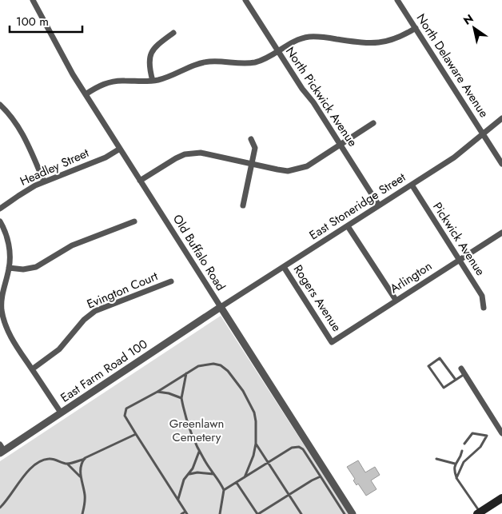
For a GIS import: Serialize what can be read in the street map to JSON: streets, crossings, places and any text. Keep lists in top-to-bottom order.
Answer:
{
  "streets": {
    "street": [
      "North Delaware Avenue",
      "North Pickwick Avenue",
      "Headley Street",
      "East Stoneridge Street",
      "Pickwick Avenue",
      "Old Buffalo Road",
      "Arlington",
      "Evington Court",
      "Rogers Avenue",
      "East Farm Road 100"
    ]
  },
  "crossings": [
    ["North Delaware Avenue", "East Stoneridge Street"],
    ["North Pickwick Avenue", "East Stoneridge Street"],
    ["Headley Street", "Old Buffalo Road"],
    ["East Stoneridge Street", "Pickwick Avenue"],
    ["East Stoneridge Street", "Old Buffalo Road"],
    ["East Stoneridge Street", "Rogers Avenue"],
    ["East Stoneridge Street", "East Farm Road 100"],
    ["Pickwick Avenue", "Arlington"],
    ["Old Buffalo Road", "East Farm Road 100"],
    ["Arlington", "Rogers Avenue"]
  ],
  "parks": ["Greenlawn Cemetery"],
  "scale_bar": "100 m",
  "north": "top left"
}
